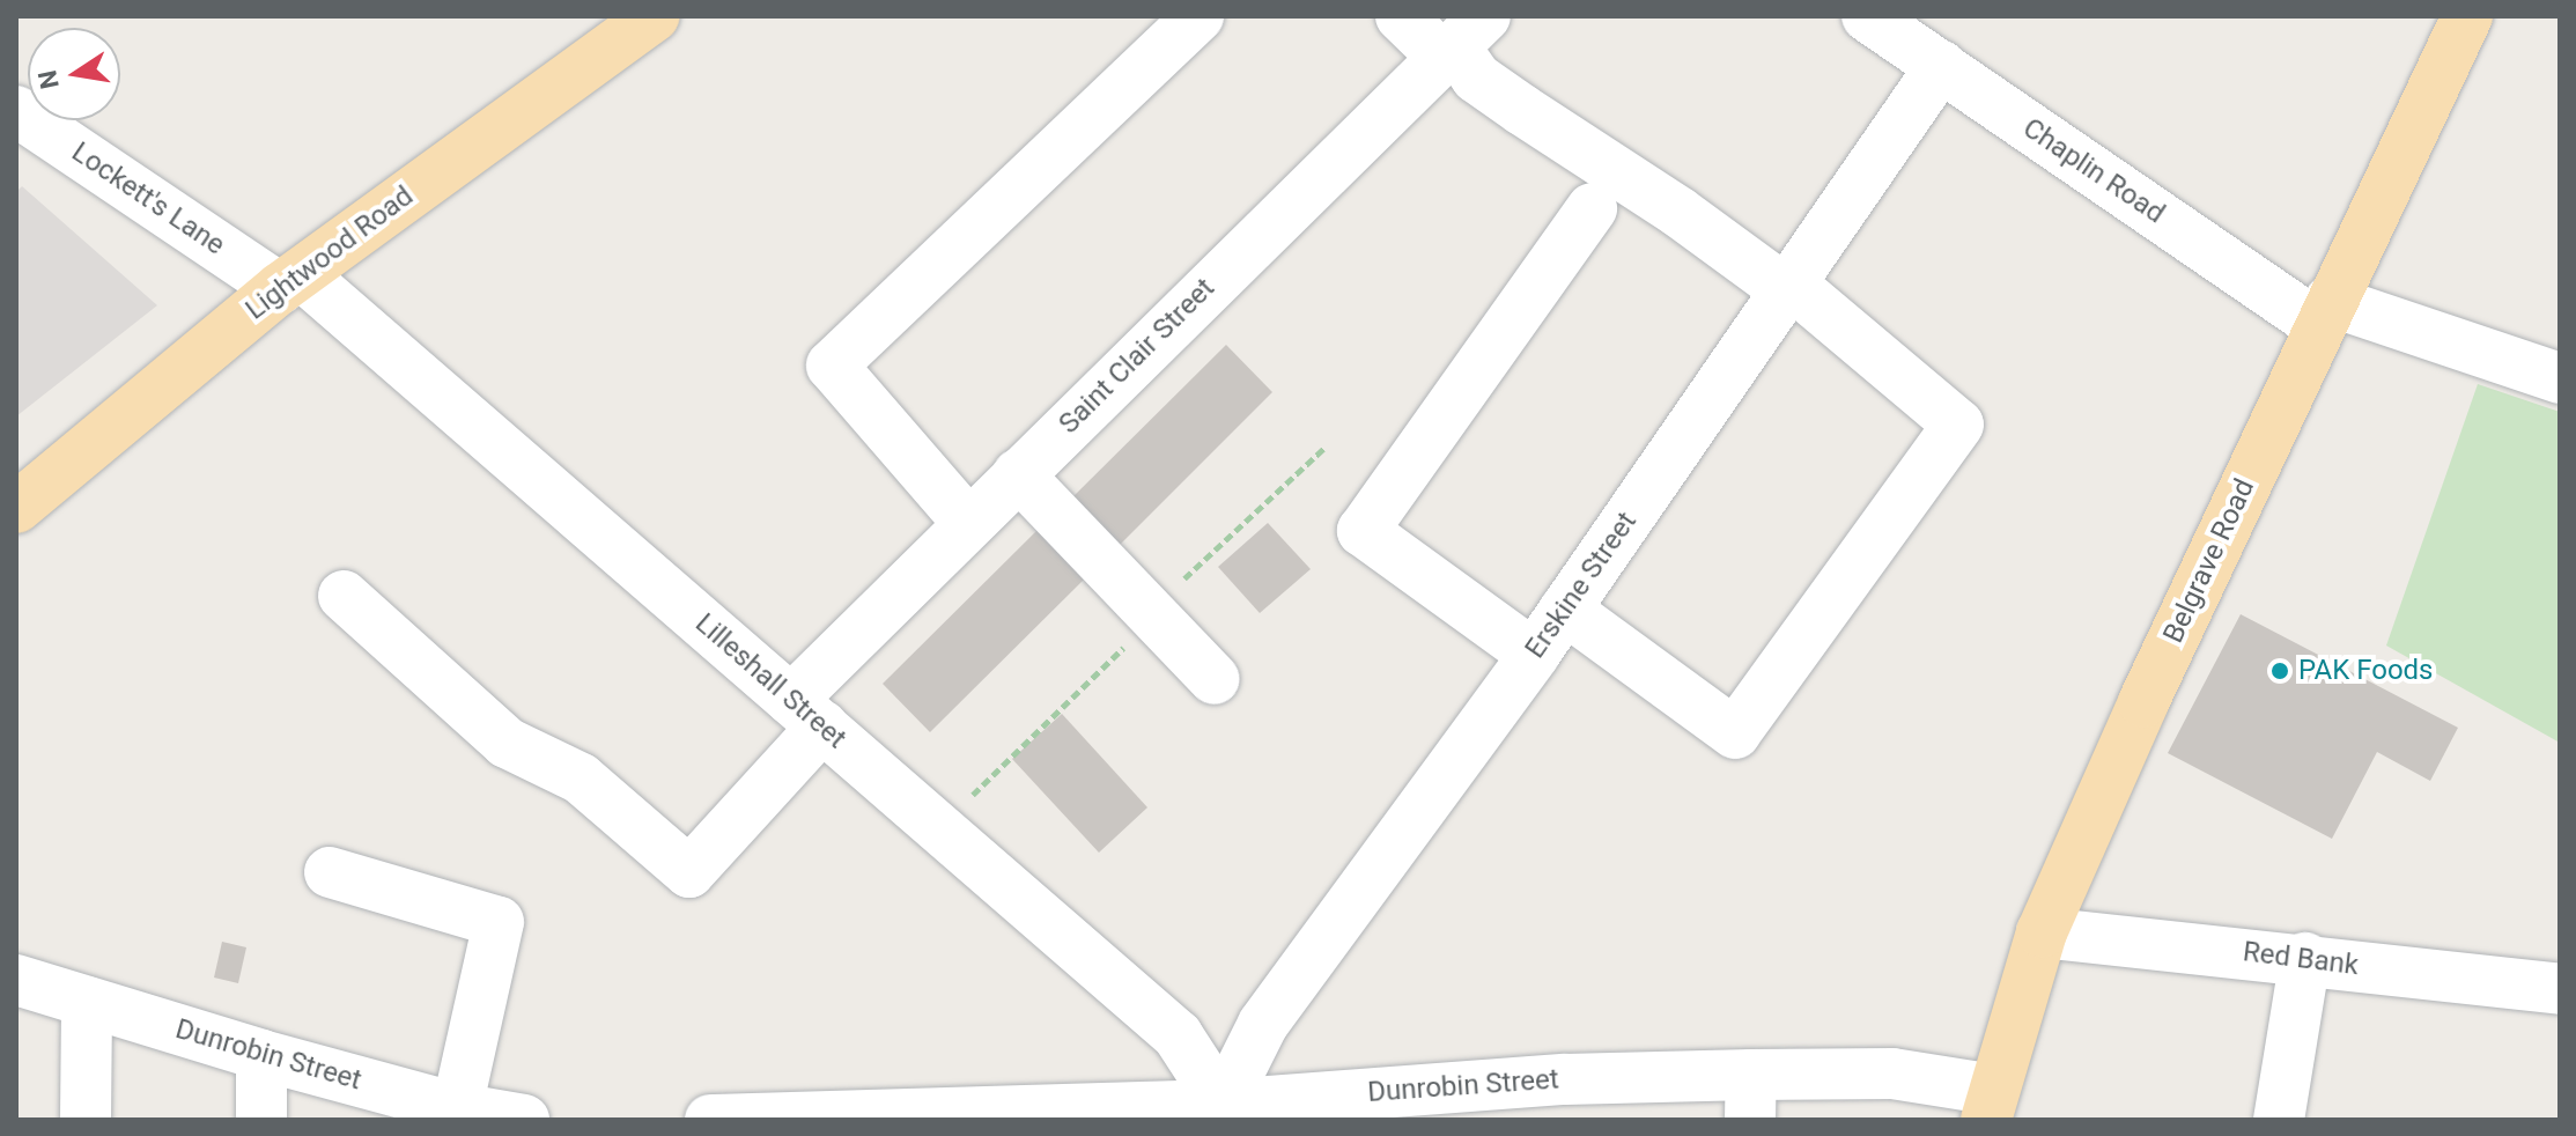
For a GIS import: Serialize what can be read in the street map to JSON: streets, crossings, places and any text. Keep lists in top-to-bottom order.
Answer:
{
  "streets": {
    "main road": ["Lightwood Road", "Belgrave Road"],
    "street": [
      "Chaplin Road",
      "Lockett's Lane",
      "Saint Clair Street",
      "Erskine Street",
      "Lilleshall Street",
      "Red Bank",
      "Dunrobin Street"
    ]
  },
  "crossings": [
    ["Chaplin Road", "Belgrave Road"],
    ["Chaplin Road", "Erskine Street"],
    ["Lockett's Lane", "Lightwood Road"],
    ["Lockett's Lane", "Lilleshall Street"],
    ["Lightwood Road", "Lilleshall Street"],
    ["Saint Clair Street", "Lilleshall Street"],
    ["Belgrave Road", "Red Bank"],
    ["Belgrave Road", "Dunrobin Street"],
    ["Erskine Street", "Lilleshall Street"],
    ["Erskine Street", "Dunrobin Street"],
    ["Lilleshall Street", "Dunrobin Street"]
  ],
  "places": ["PAK Foods"],
  "north": "left"
}
